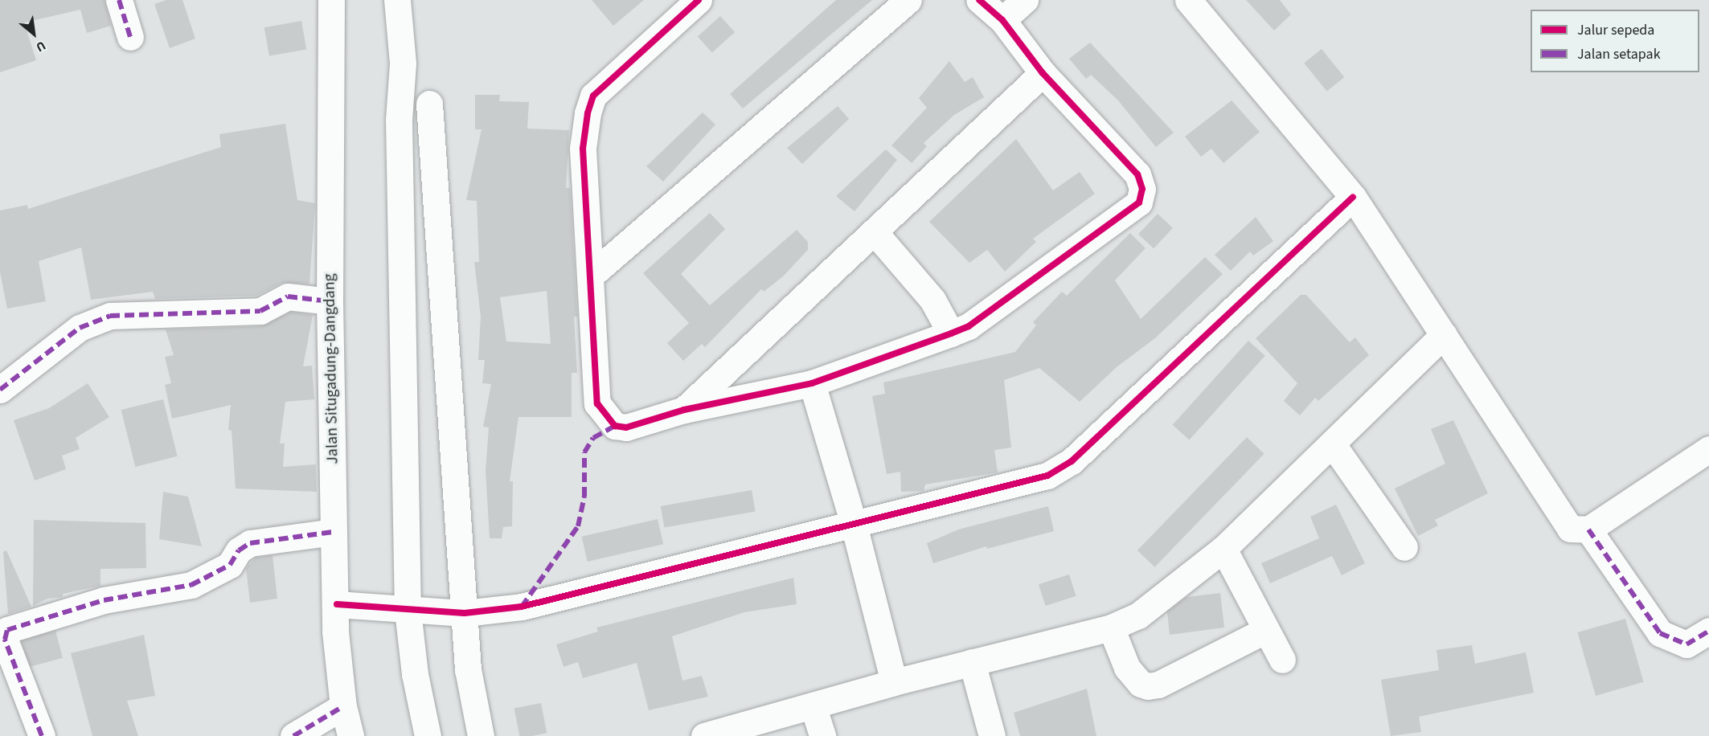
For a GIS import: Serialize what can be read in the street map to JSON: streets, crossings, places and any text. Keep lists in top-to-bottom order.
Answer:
{
  "streets": {
    "street": ["Jalan Situgadung-Dangdang"]
  },
  "legend": ["Jalur sepeda", "Jalan setapak"],
  "north": "bottom right"
}
